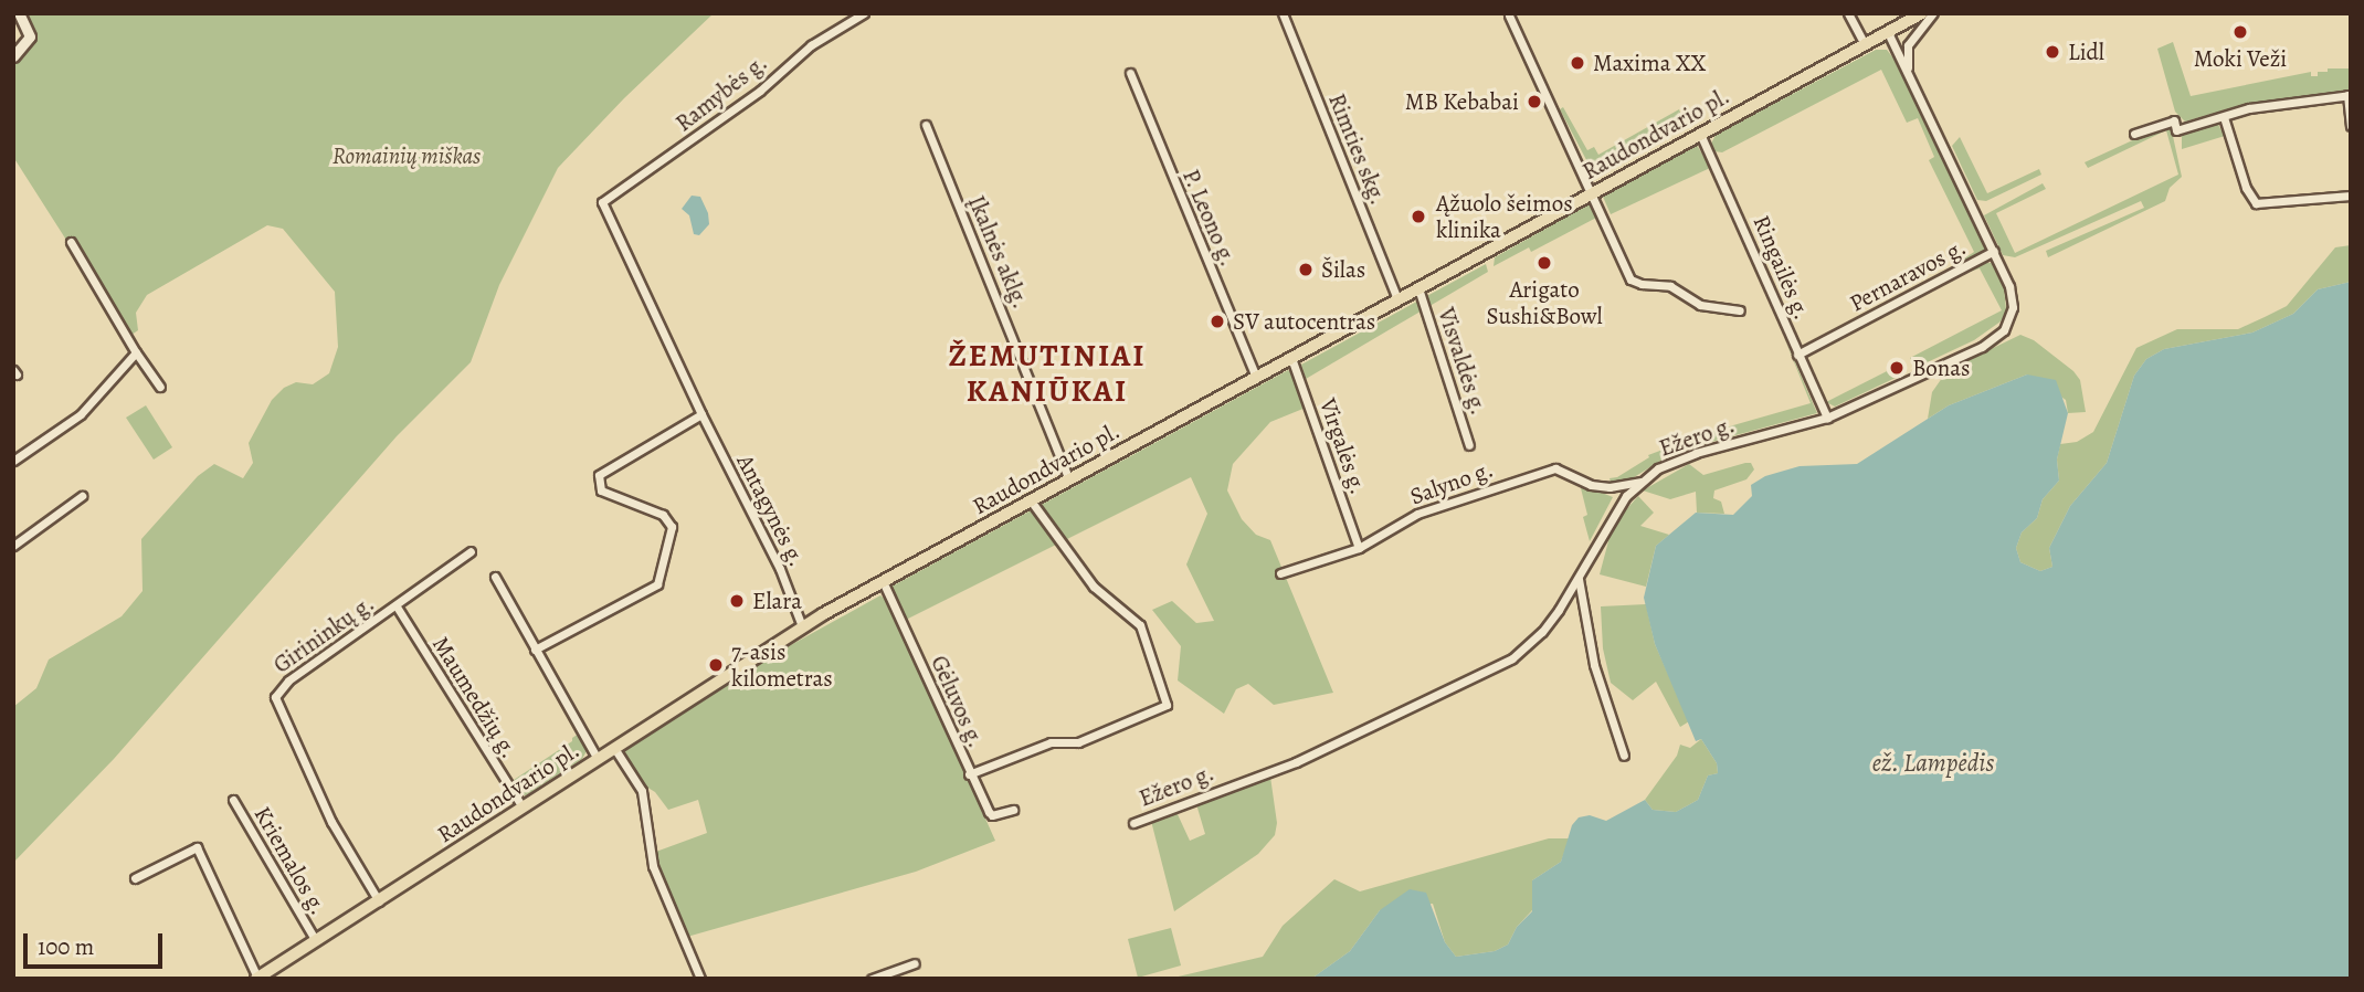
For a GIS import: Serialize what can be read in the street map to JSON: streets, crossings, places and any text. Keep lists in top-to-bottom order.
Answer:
{
  "streets": {
    "main road": ["Raudondvario pl."],
    "street": [
      "Ramybės g.",
      "Rimties skg.",
      "P. Leono g.",
      "Įkalnės aklg.",
      "Ringailės g.",
      "Pernaravos g.",
      "Visvaldės g.",
      "Ežero g.",
      "Virgalės g.",
      "Salyno g.",
      "Antagynės g.",
      "Girininkų g.",
      "Maumedžių g.",
      "Gėluvos g.",
      "Kriemalos g."
    ]
  },
  "crossings": [
    ["Ramybės g.", "Antagynės g."],
    ["Raudondvario pl.", "Rimties skg."],
    ["Raudondvario pl.", "P. Leono g."],
    ["Raudondvario pl.", "Įkalnės aklg."],
    ["Raudondvario pl.", "Ringailės g."],
    ["Raudondvario pl.", "Visvaldės g."],
    ["Raudondvario pl.", "Ežero g."],
    ["Raudondvario pl.", "Virgalės g."],
    ["Raudondvario pl.", "Antagynės g."],
    ["Raudondvario pl.", "Girininkų g."],
    ["Raudondvario pl.", "Maumedžių g."],
    ["Raudondvario pl.", "Gėluvos g."],
    ["Raudondvario pl.", "Kriemalos g."],
    ["Ringailės g.", "Pernaravos g."],
    ["Ringailės g.", "Ežero g."],
    ["Pernaravos g.", "Ežero g."],
    ["Ežero g.", "Salyno g."],
    ["Virgalės g.", "Salyno g."],
    ["Girininkų g.", "Maumedžių g."]
  ],
  "districts": ["ŽEMUTINIAI KANIŪKAI"],
  "water": ["ež. Lampėdis"],
  "parks": ["Romainių miškas"],
  "places": [
    "Moki Veži",
    "Lidl",
    "Maxima XX",
    "MB Kebabai",
    "Ąžuolo šeimos klinika",
    "Arigato Sushi&Bowl",
    "Šilas",
    "SV autocentras",
    "Bonas",
    "Elara",
    "7-asis kilometras"
  ],
  "scale_bar": "100 m"
}
